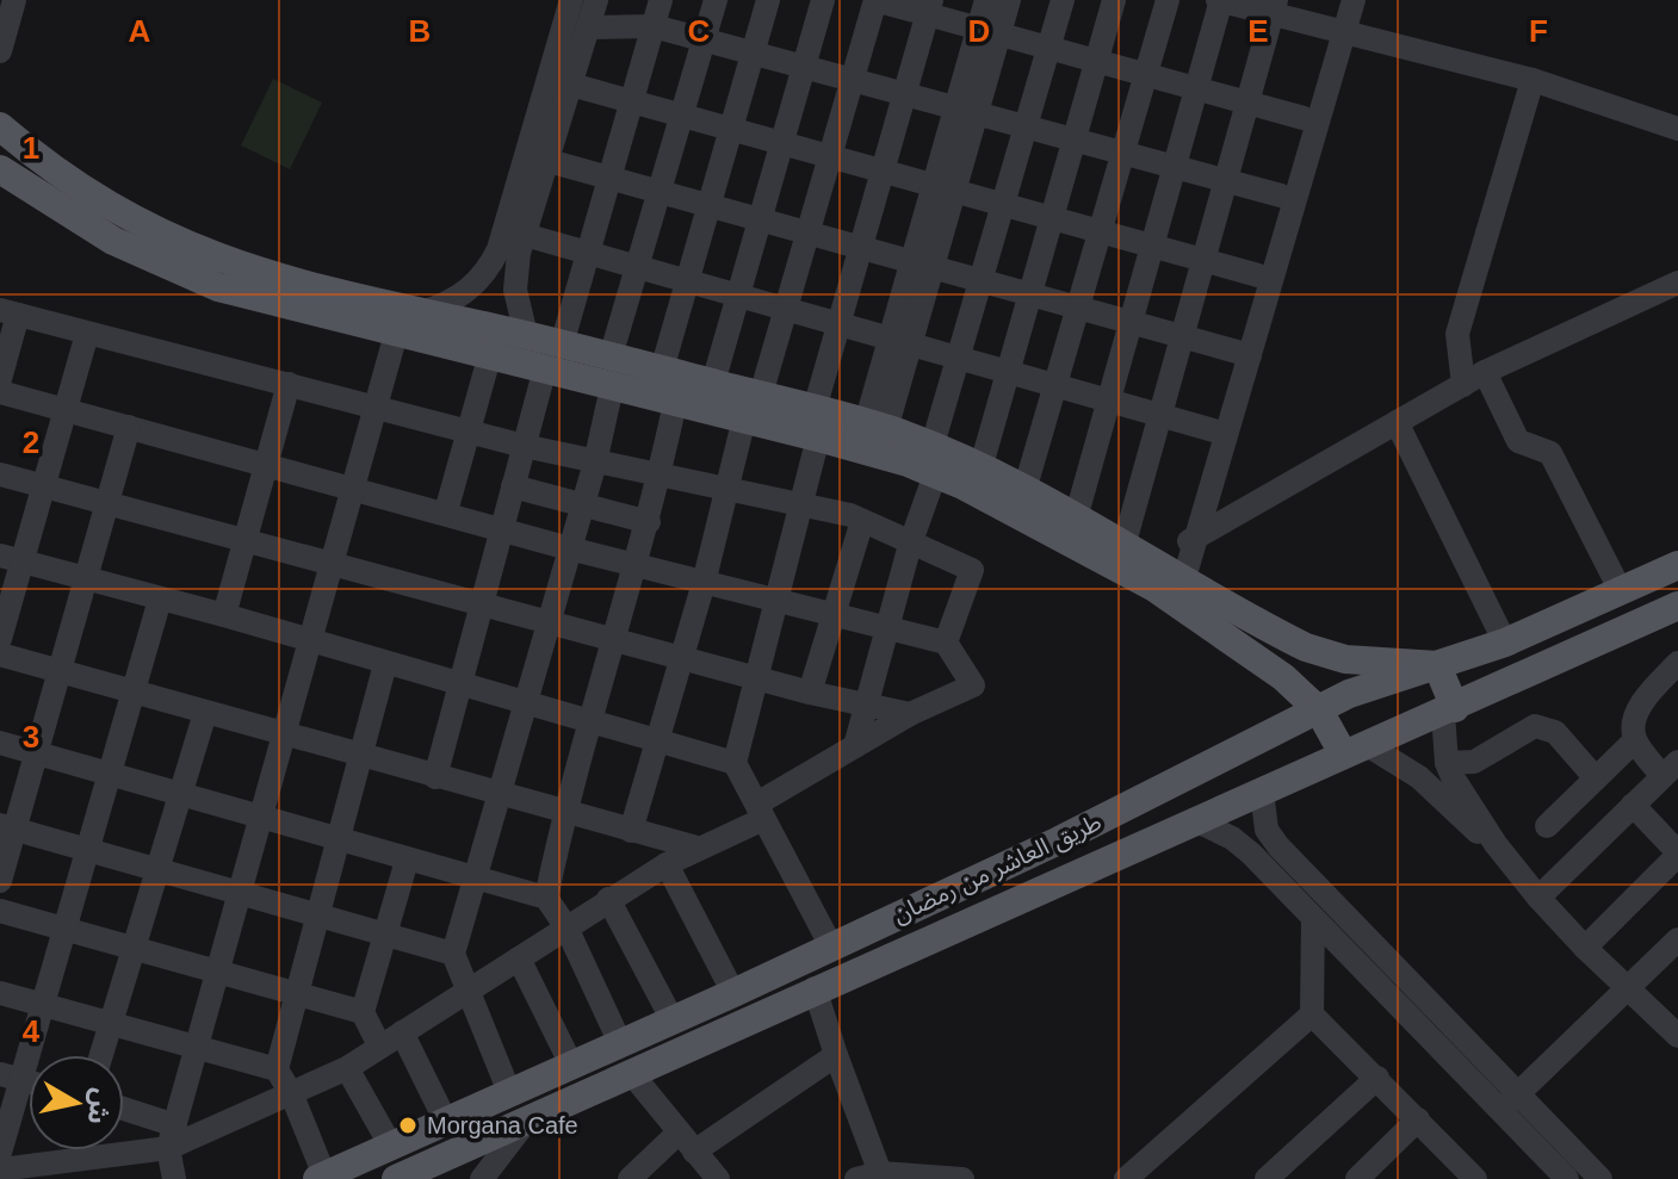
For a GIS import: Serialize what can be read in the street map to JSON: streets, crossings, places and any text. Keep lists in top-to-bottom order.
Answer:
{
  "streets": {
    "main road": ["طريق العاشر من رمضان"]
  },
  "places": ["Morgana Cafe"],
  "north": "right",
  "grid": {
    "columns": [
      "A",
      "B",
      "C",
      "D",
      "E",
      "F"
    ],
    "rows": [
      "1",
      "2",
      "3",
      "4"
    ]
  }
}
